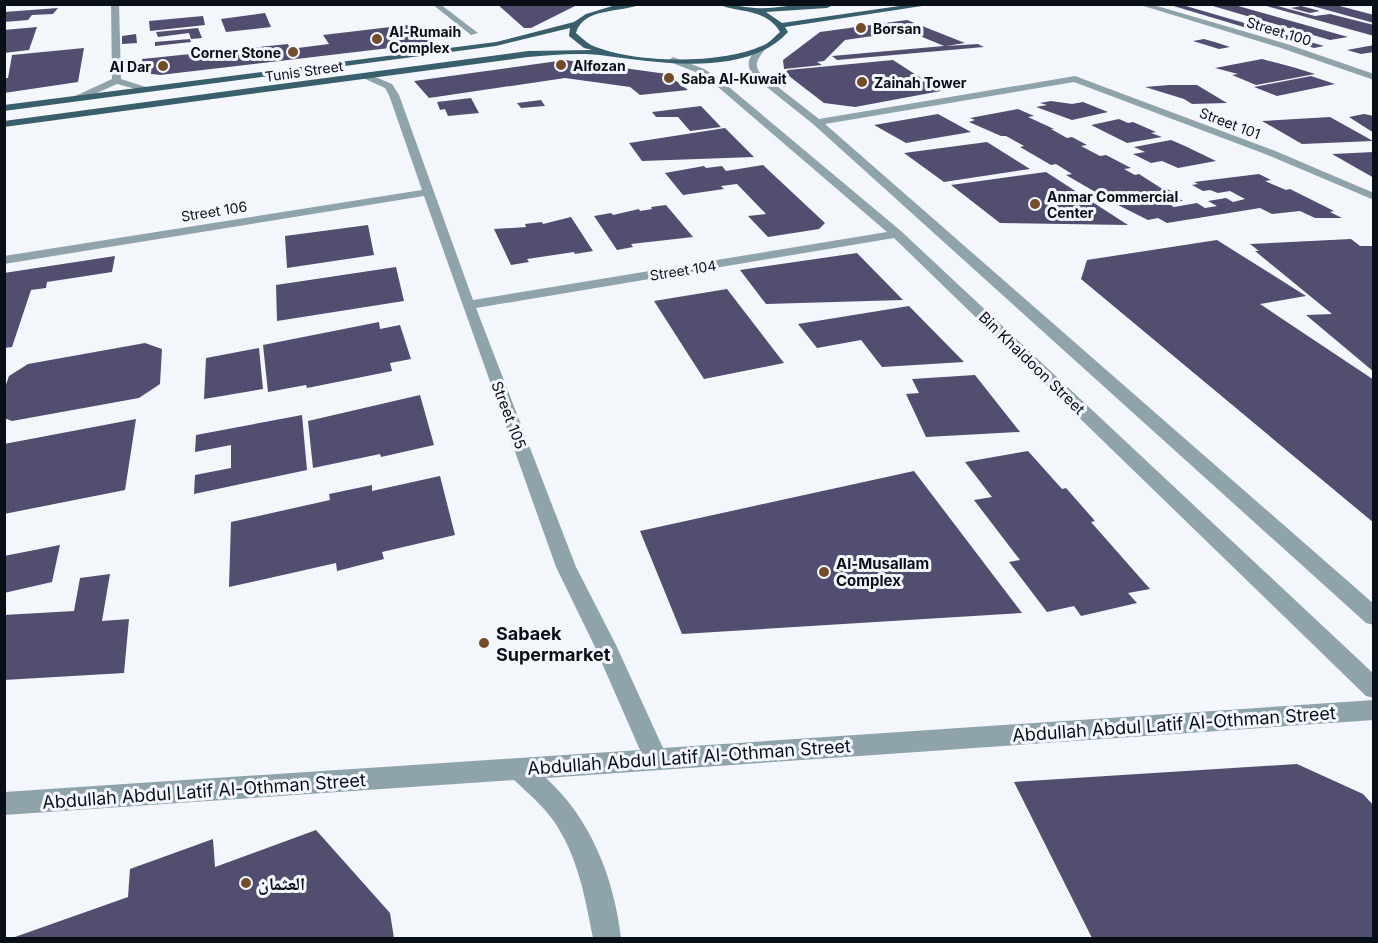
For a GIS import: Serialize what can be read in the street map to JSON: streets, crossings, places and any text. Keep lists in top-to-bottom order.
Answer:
{
  "streets": {
    "main road": ["Tunis Street"],
    "street": [
      "Street 100",
      "Street 101",
      "Street 106",
      "Street 104",
      "Bin Khaldoon Street",
      "Street 105",
      "Abdullah Abdul Latif Al-Othman Street"
    ]
  },
  "crossings": [
    ["Tunis Street", "Street 105"],
    ["Street 106", "Street 105"],
    ["Street 104", "Bin Khaldoon Street"],
    ["Street 104", "Street 105"],
    ["Street 105", "Abdullah Abdul Latif Al-Othman Street"]
  ],
  "places": [
    "Borsan",
    "Al-Rumaih Complex",
    "Corner Stone",
    "Alfozan",
    "Al Dar",
    "Saba Al-Kuwait",
    "Zainah Tower",
    "Anmar Commercial Center",
    "Al-Musallam Complex",
    "Sabaek Supermarket",
    "العثمان"
  ]
}
